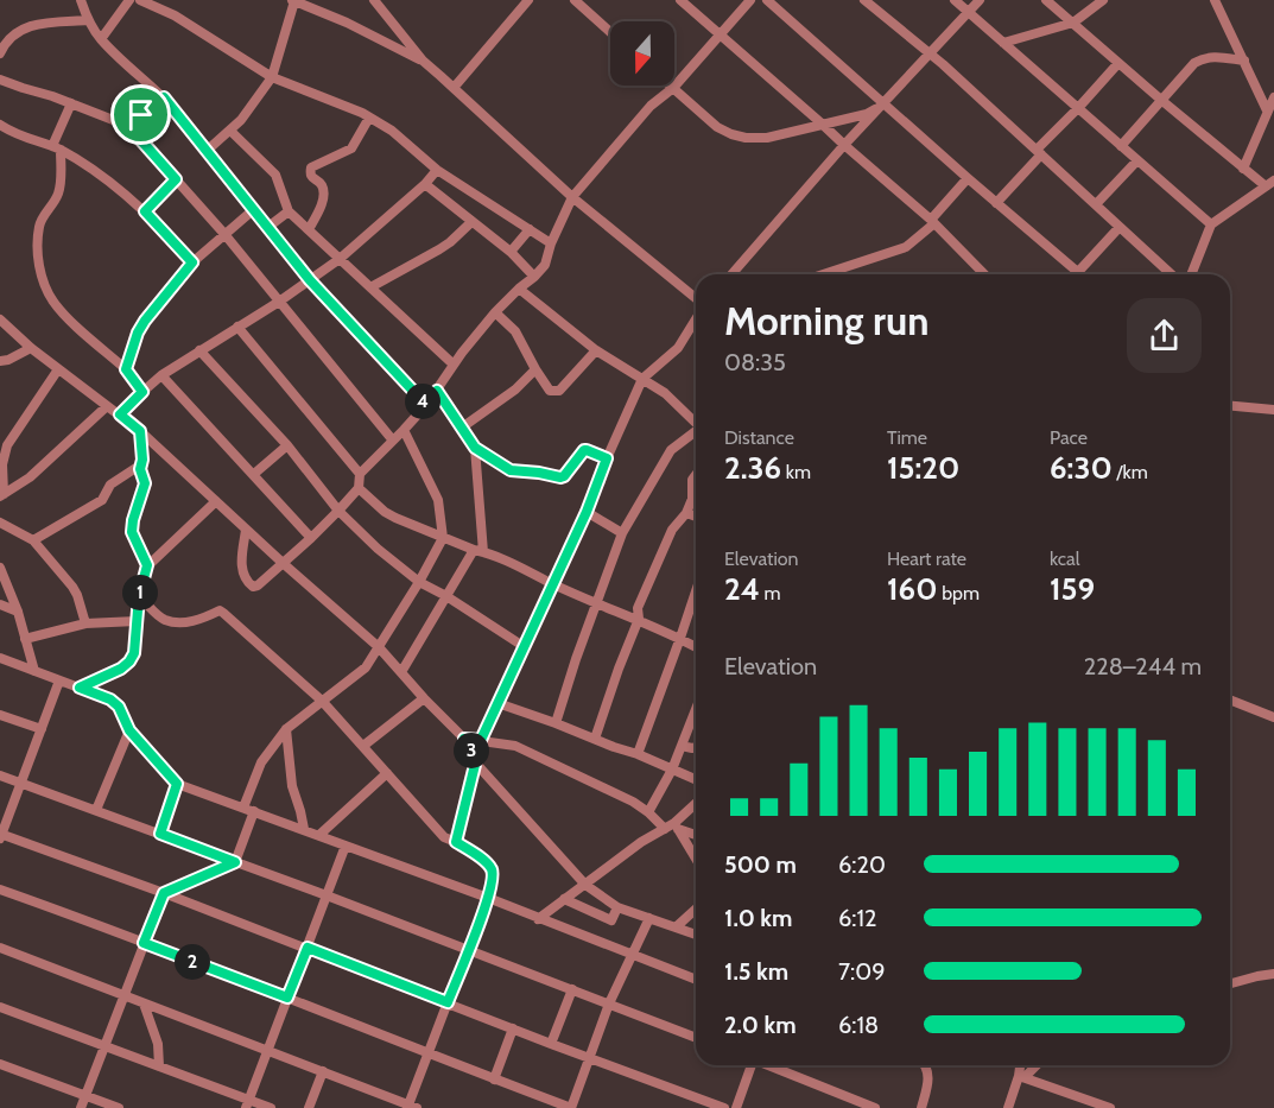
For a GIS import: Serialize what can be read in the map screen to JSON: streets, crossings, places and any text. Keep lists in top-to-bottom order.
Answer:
{
  "north": "bottom",
  "page": {
    "heading": ["Morning run", "08:35"],
    "pins": [
      "4",
      "1",
      "3",
      "2"
    ],
    "stats": [
      ["Distance", "2.36 km"],
      ["Time", "15:20"],
      ["Pace", "6:30 /km"],
      ["Elevation", "24 m"],
      ["Heart rate", "160 bpm"],
      ["kcal", "159"]
    ],
    "chart": ["Elevation", "228–244 m"],
    "list": [
      {
        "name": "500 m",
        "note": "6:20"
      },
      {
        "name": "1.0 km",
        "note": "6:12"
      },
      {
        "name": "1.5 km",
        "note": "7:09"
      },
      {
        "name": "2.0 km",
        "note": "6:18"
      }
    ]
  }
}
